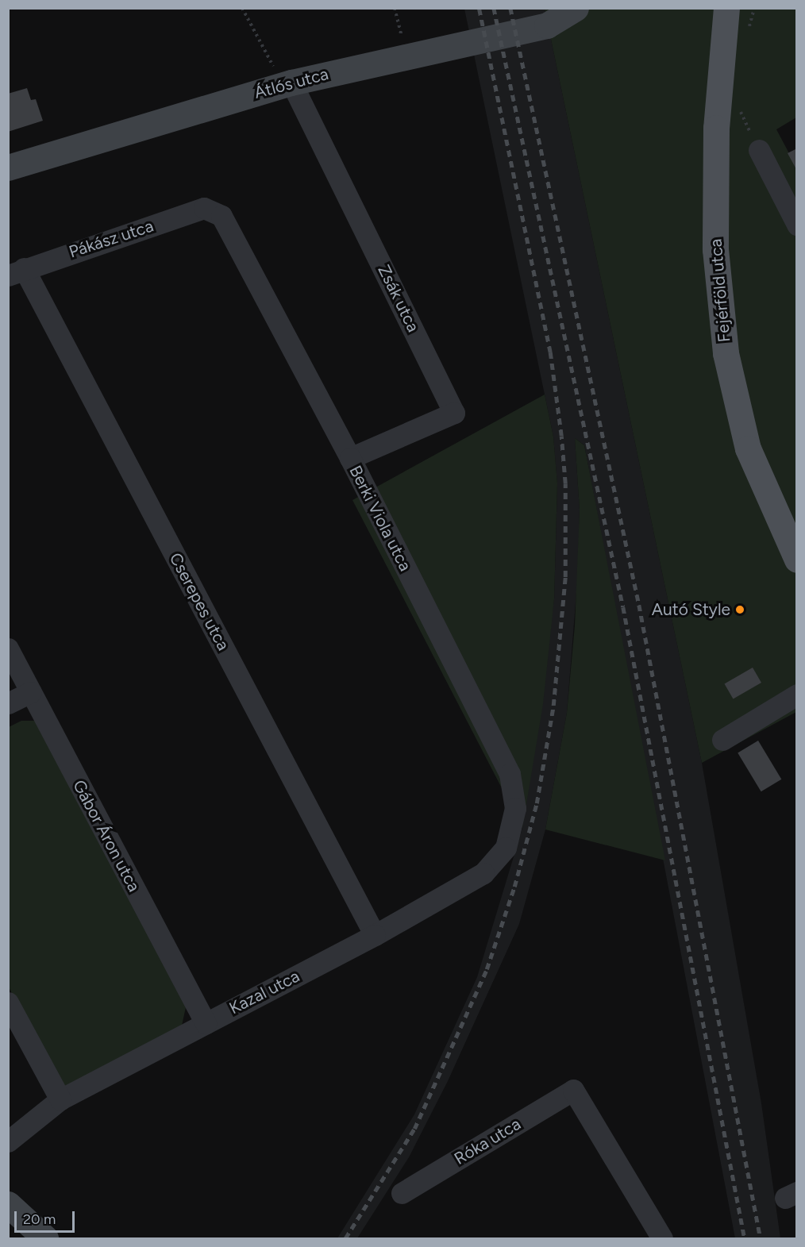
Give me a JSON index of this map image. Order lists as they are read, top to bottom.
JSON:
{
  "streets": {
    "main road": ["Fejérföld utca"],
    "street": [
      "Átlós utca",
      "Pákász utca",
      "Zsák utca",
      "Berki Viola utca",
      "Cserepes utca",
      "Gábor Áron utca",
      "Kazal utca",
      "Róka utca"
    ]
  },
  "crossings": [
    ["Átlós utca", "Zsák utca"],
    ["Pákász utca", "Berki Viola utca"],
    ["Pákász utca", "Cserepes utca"],
    ["Zsák utca", "Berki Viola utca"],
    ["Berki Viola utca", "Kazal utca"],
    ["Cserepes utca", "Kazal utca"],
    ["Gábor Áron utca", "Kazal utca"]
  ],
  "places": ["Autó Style"],
  "scale_bar": "20 m"
}
